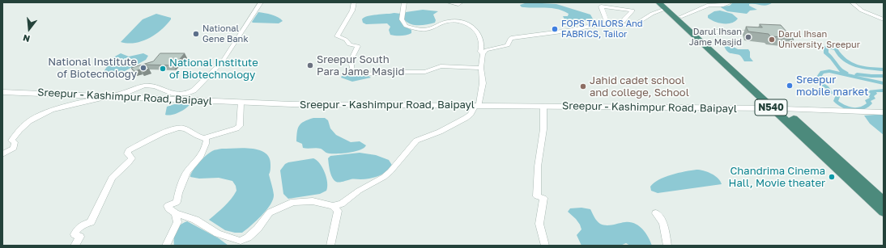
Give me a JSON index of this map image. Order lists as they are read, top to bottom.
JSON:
{
  "streets": {
    "highway": ["N540"],
    "street": ["Sreepur - Kashimpur Road, Baipayl"]
  },
  "crossings": [
    ["Sreepur - Kashimpur Road, Baipayl", "N540"]
  ],
  "places": [
    "FOPS TAILORS And FABRICS, Tailor",
    "National Gene Bank",
    "Darul Ihsan Jame Masjid",
    "Darul Ihsan University, Sreepur",
    "Sreepur South Para Jame Masjid",
    "National Institute of Biotecnology",
    "National Institute of Biotechnology",
    "Sreepur mobile market",
    "Jahid cadet school and college, School",
    "Chandrima Cinema Hall, Movie theater"
  ],
  "north": "bottom"
}
